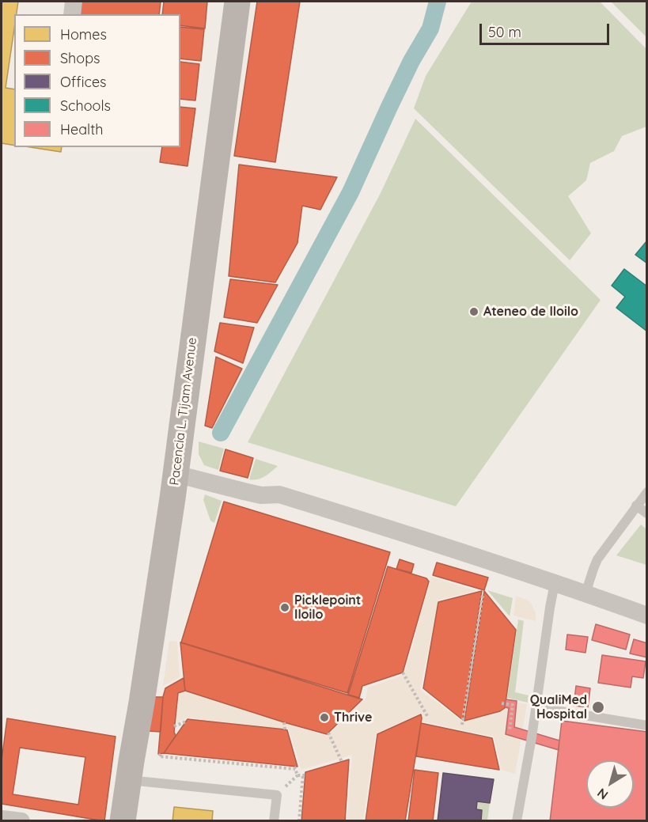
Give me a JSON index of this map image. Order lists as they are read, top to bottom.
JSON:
{
  "streets": {
    "street": ["Pacencia L. Tijam Avenue"]
  },
  "places": [
    "Ateneo de Iloilo",
    "Picklepoint Iloilo",
    "QualiMed Hospital",
    "Thrive"
  ],
  "legend": [
    "Homes",
    "Shops",
    "Offices",
    "Schools",
    "Health"
  ],
  "scale_bar": "50 m",
  "north": "bottom left"
}
